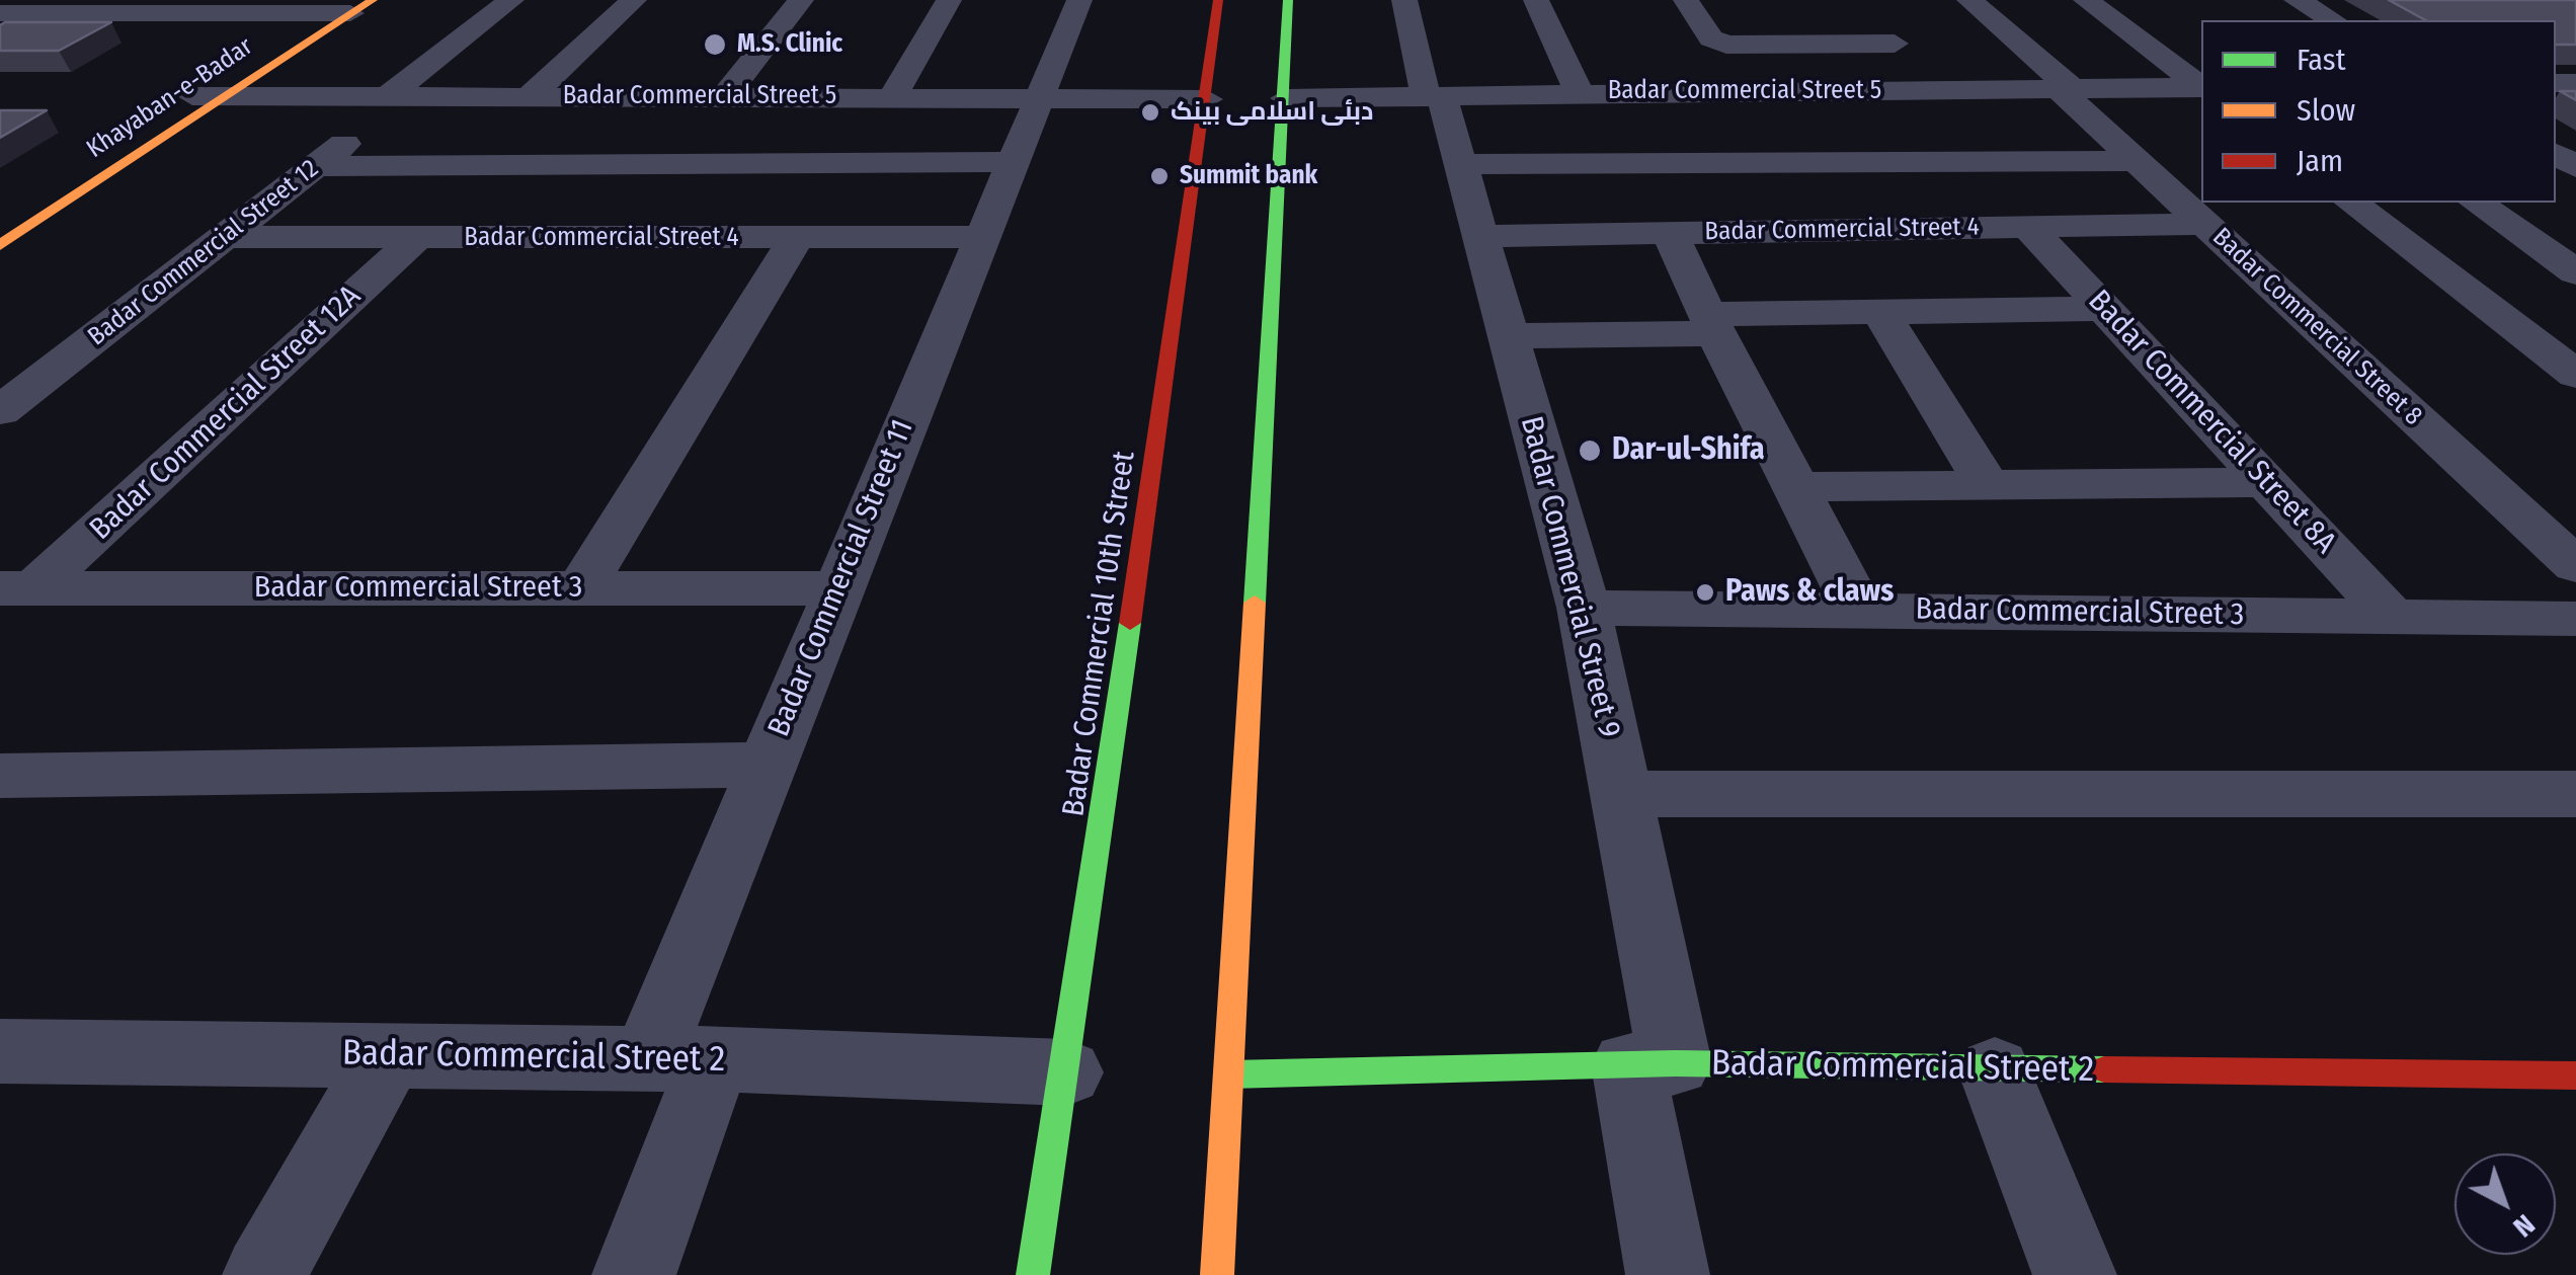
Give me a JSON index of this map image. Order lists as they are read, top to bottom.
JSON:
{
  "streets": {
    "main road": ["Khayaban-e-Badar", "Badar Commercial 10th Street", "Badar Commercial Street 2"],
    "street": [
      "Badar Commercial Street 5",
      "Badar Commercial Street 4",
      "Badar Commercial Street 12",
      "Badar Commercial Street 8",
      "Badar Commercial Street 12A",
      "Badar Commercial Street 8A",
      "Badar Commercial Street 9",
      "Badar Commercial Street 11",
      "Badar Commercial Street 3"
    ]
  },
  "crossings": [
    ["Badar Commercial Street 5", "Khayaban-e-Badar"],
    ["Badar Commercial Street 5", "Badar Commercial Street 12"],
    ["Badar Commercial Street 5", "Badar Commercial Street 8"],
    ["Badar Commercial Street 5", "Badar Commercial Street 9"],
    ["Badar Commercial Street 5", "Badar Commercial Street 11"],
    ["Badar Commercial Street 5", "Badar Commercial 10th Street"],
    ["Badar Commercial Street 4", "Badar Commercial Street 12"],
    ["Badar Commercial Street 4", "Badar Commercial Street 8"],
    ["Badar Commercial Street 4", "Badar Commercial Street 12A"],
    ["Badar Commercial Street 4", "Badar Commercial Street 8A"],
    ["Badar Commercial Street 4", "Badar Commercial Street 9"],
    ["Badar Commercial Street 4", "Badar Commercial Street 11"],
    ["Badar Commercial Street 12A", "Badar Commercial Street 3"],
    ["Badar Commercial Street 8A", "Badar Commercial Street 3"],
    ["Badar Commercial Street 9", "Badar Commercial Street 3"],
    ["Badar Commercial Street 9", "Badar Commercial Street 2"],
    ["Badar Commercial Street 11", "Badar Commercial Street 3"],
    ["Badar Commercial Street 11", "Badar Commercial Street 2"],
    ["Badar Commercial 10th Street", "Badar Commercial Street 2"]
  ],
  "places": [
    "M.S. Clinic",
    "دبئی اسلامی بینک",
    "Summit bank",
    "Dar-ul-Shifa",
    "Paws & claws"
  ],
  "legend": ["Fast", "Slow", "Jam"],
  "north": "bottom right"
}
